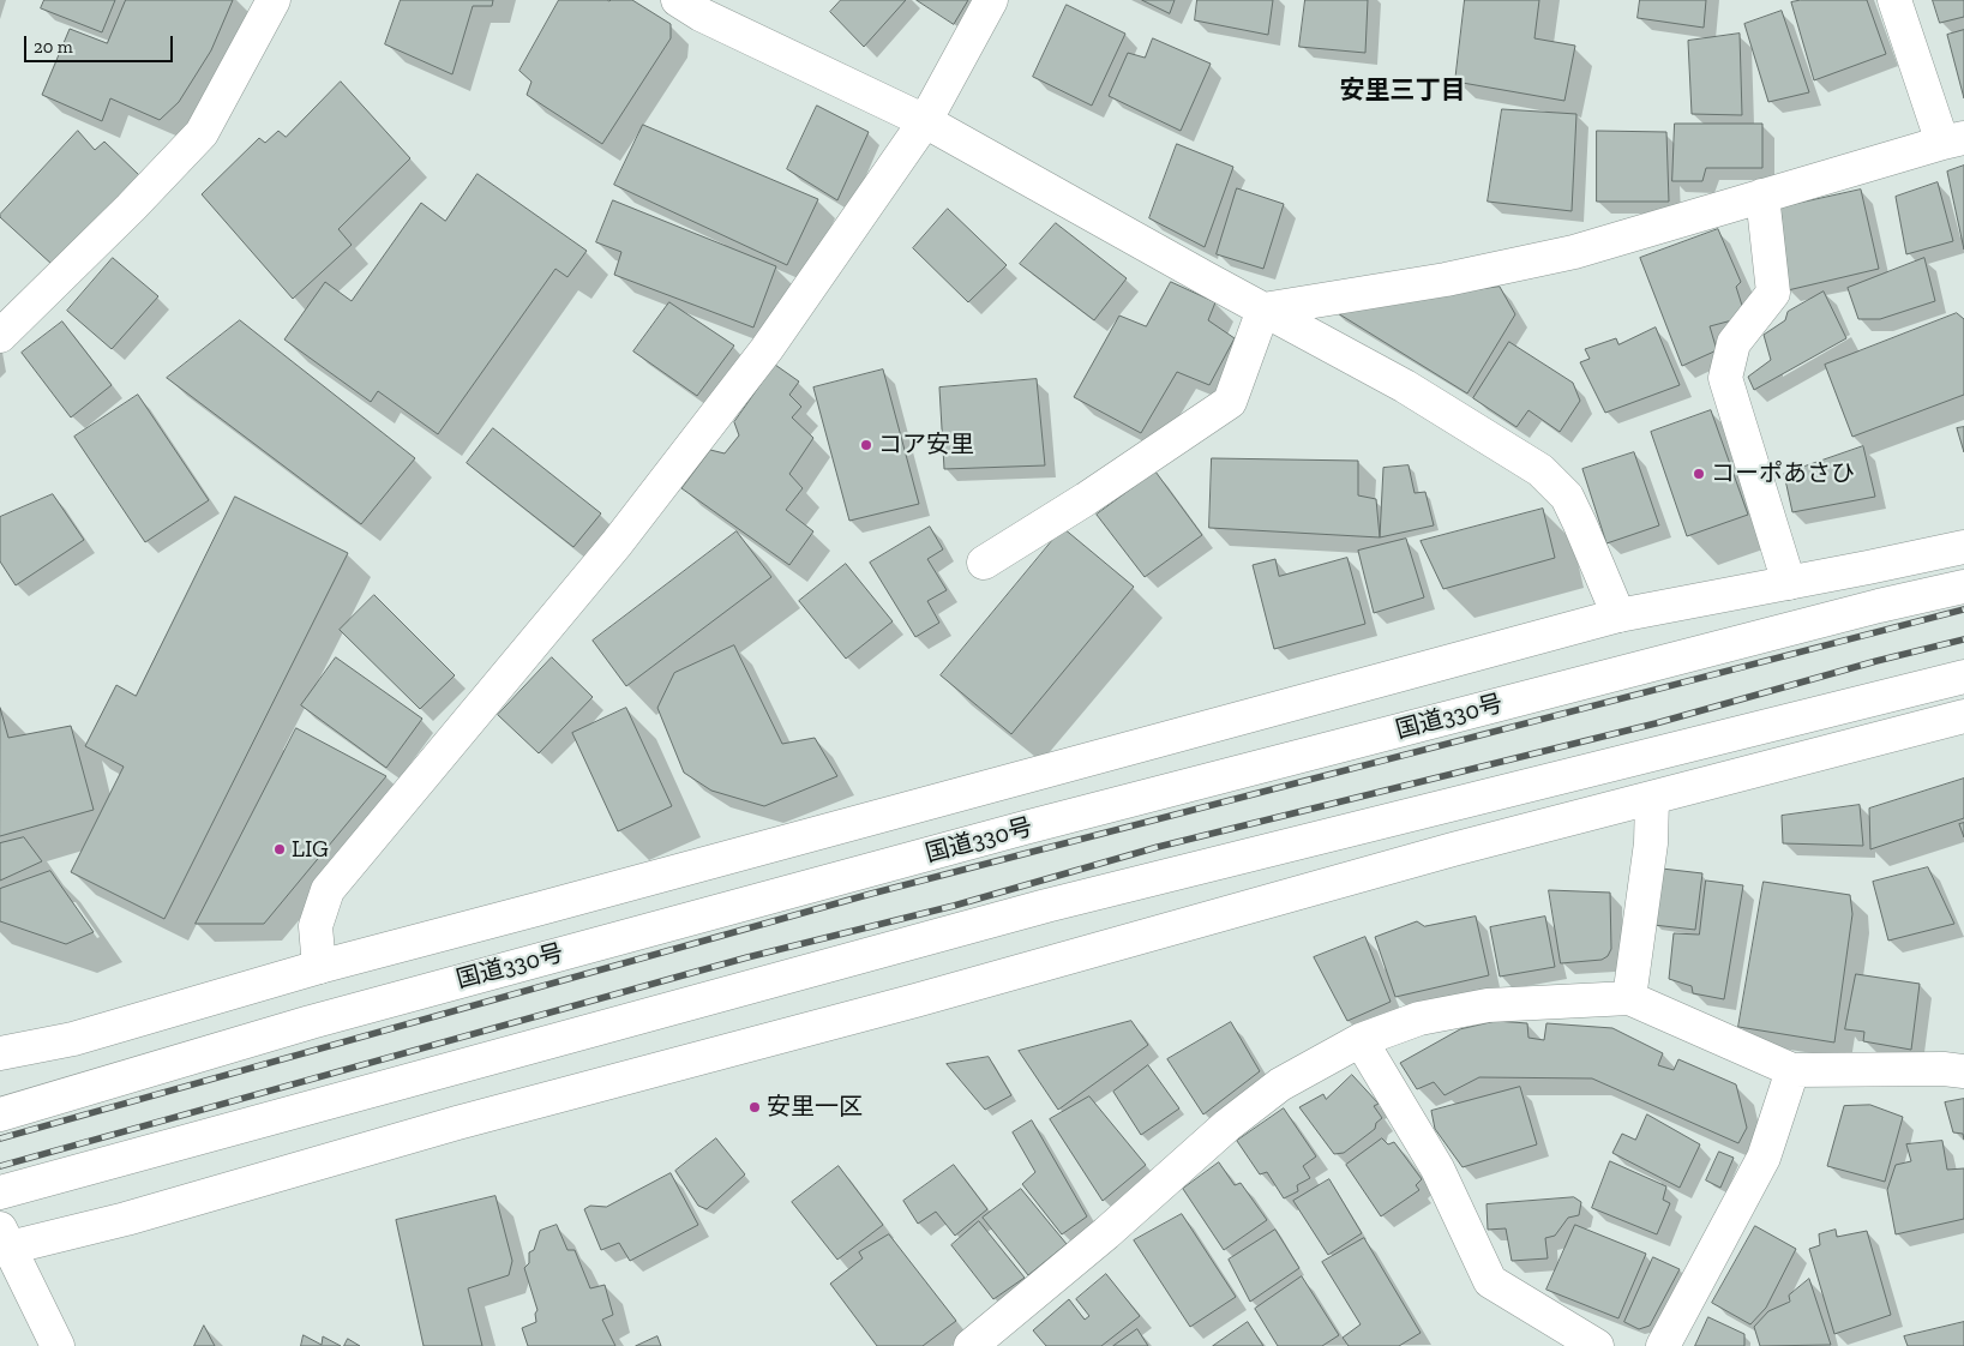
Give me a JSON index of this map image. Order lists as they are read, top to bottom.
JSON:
{
  "streets": {
    "main road": ["国道330号"]
  },
  "districts": ["安里三丁目"],
  "places": [
    "コア安里",
    "コーポあさひ",
    "LIG",
    "安里一区"
  ],
  "scale_bar": "20 m"
}
